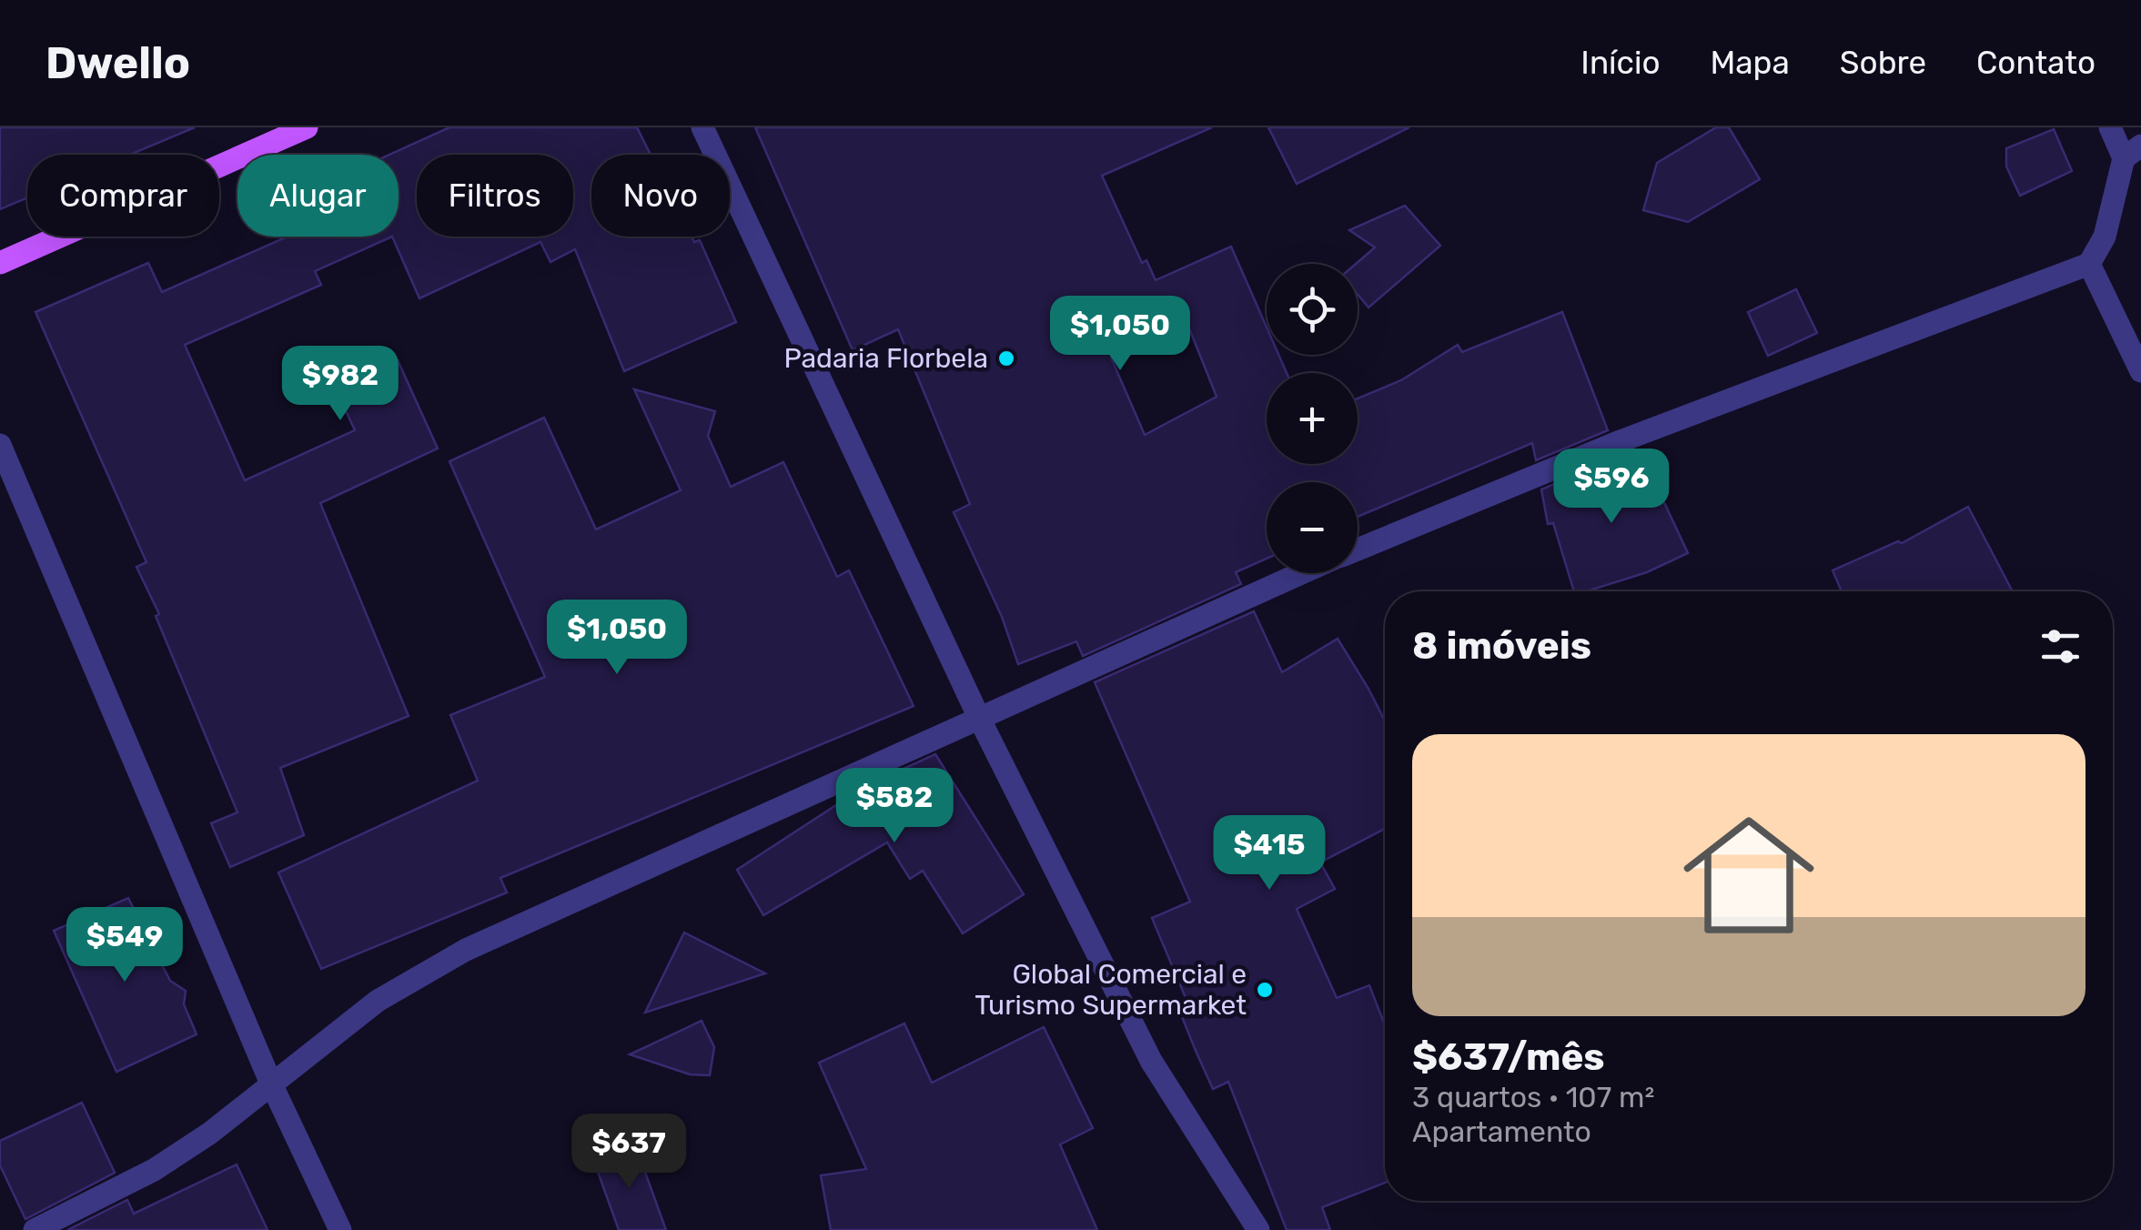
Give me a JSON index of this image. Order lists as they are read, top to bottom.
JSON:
{
  "places": ["Padaria Florbela", "Global Comercial e Turismo Supermarket"],
  "page": {
    "header": "Dwello",
    "nav": [
      "Início",
      "Mapa",
      "Sobre",
      "Contato"
    ],
    "chip": [
      "Comprar",
      "Alugar",
      "Filtros",
      "Novo"
    ],
    "map_buttons": ["+", "−"],
    "price": [
      "$1,050",
      "$982",
      "$596",
      "$1,050",
      "$582",
      "$415",
      "$549",
      "$637"
    ],
    "heading": "8 imóveis",
    "list": [
      {
        "name": "$637/mês",
        "note": "3 quartos · 107 m² · Apartamento"
      }
    ]
  }
}
